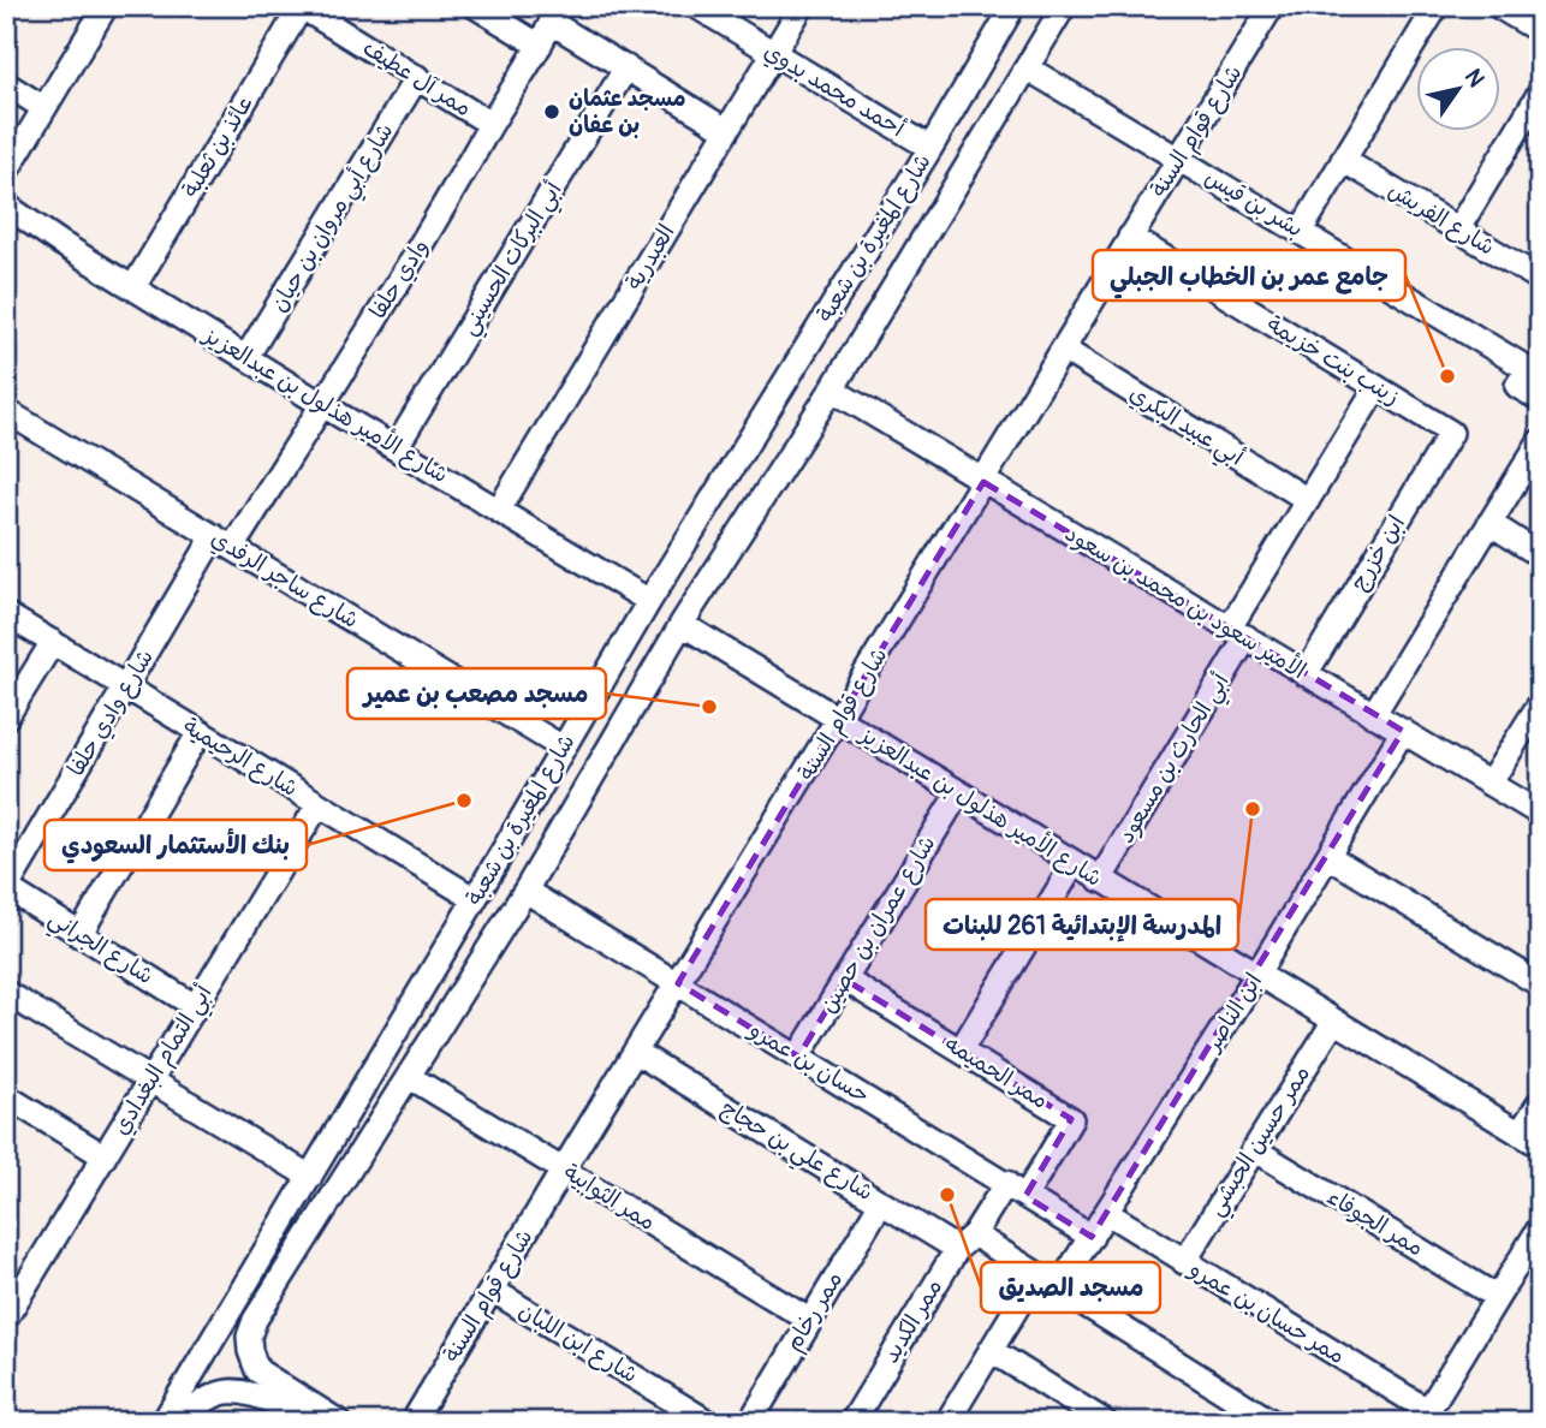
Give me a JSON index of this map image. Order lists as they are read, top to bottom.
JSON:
{
  "streets": {
    "street": [
      "ممر آل عطيف",
      "أحمد محمد بدوي",
      "شارع قوام السنة",
      "عائذ بن ثعلبة",
      "بشر بن قيس",
      "شارع أبي مروان بن حيان",
      "شارع الفريش",
      "شارع المغيرة بن شعبة",
      "العبدرية",
      "أبي البركات الحسيني",
      "وادي حلفا",
      "زينب بنت خزيمة",
      "شارع الأمير هذلول بن عبدالعزيز",
      "أبي عبيد البكري",
      "ابن خزرج",
      "شارع ساجر الرفدي",
      "الأمير سعود بن محمد بن سعود",
      "شارع وادي حلفا",
      "شارع الرحيمية",
      "أبي الحارث بن مسعود",
      "شارع عمران بن حصين",
      "شارع الجراني",
      "ابن الناصر",
      "أبي التمام البغدادي",
      "حسان بن عمرو",
      "ممر الحميمه",
      "ممر حسين الحبشي",
      "شارع علي بن حجاج",
      "ممر الثوابية",
      "ممر الجوفاء",
      "ممر رخام",
      "ممر حسان بن عمرو",
      "ممر الكديد",
      "شارع ابن اللبان"
    ]
  },
  "crossings": [
    ["ممر آل عطيف", "عائذ بن ثعلبة"],
    ["ممر آل عطيف", "شارع أبي مروان بن حيان"],
    ["ممر آل عطيف", "وادي حلفا"],
    ["أحمد محمد بدوي", "شارع المغيرة بن شعبة"],
    ["أحمد محمد بدوي", "العبدرية"],
    ["شارع قوام السنة", "بشر بن قيس"],
    ["شارع قوام السنة", "زينب بنت خزيمة"],
    ["شارع قوام السنة", "شارع الأمير هذلول بن عبدالعزيز"],
    ["شارع قوام السنة", "أبي عبيد البكري"],
    ["شارع قوام السنة", "الأمير سعود بن محمد بن سعود"],
    ["شارع قوام السنة", "حسان بن عمرو"],
    ["شارع قوام السنة", "شارع علي بن حجاج"],
    ["شارع قوام السنة", "ممر الثوابية"],
    ["شارع قوام السنة", "شارع ابن اللبان"],
    ["عائذ بن ثعلبة", "شارع الأمير هذلول بن عبدالعزيز"],
    ["بشر بن قيس", "شارع المغيرة بن شعبة"],
    ["شارع أبي مروان بن حيان", "شارع الأمير هذلول بن عبدالعزيز"],
    ["شارع المغيرة بن شعبة", "شارع الأمير هذلول بن عبدالعزيز"],
    ["شارع المغيرة بن شعبة", "شارع ساجر الرفدي"],
    ["شارع المغيرة بن شعبة", "الأمير سعود بن محمد بن سعود"],
    ["شارع المغيرة بن شعبة", "شارع الرحيمية"],
    ["شارع المغيرة بن شعبة", "حسان بن عمرو"],
    ["شارع المغيرة بن شعبة", "ممر الثوابية"],
    ["العبدرية", "شارع الأمير هذلول بن عبدالعزيز"],
    ["أبي البركات الحسيني", "شارع الأمير هذلول بن عبدالعزيز"],
    ["وادي حلفا", "شارع الأمير هذلول بن عبدالعزيز"],
    ["وادي حلفا", "شارع ساجر الرفدي"],
    ["وادي حلفا", "شارع وادي حلفا"],
    ["زينب بنت خزيمة", "ابن خزرج"],
    ["زينب بنت خزيمة", "أبي الحارث بن مسعود"],
    ["شارع الأمير هذلول بن عبدالعزيز", "أبي الحارث بن مسعود"],
    ["شارع الأمير هذلول بن عبدالعزيز", "شارع عمران بن حصين"],
    ["شارع الأمير هذلول بن عبدالعزيز", "ابن الناصر"],
    ["شارع الأمير هذلول بن عبدالعزيز", "ممر حسين الحبشي"],
    ["أبي عبيد البكري", "أبي الحارث بن مسعود"],
    ["ابن خزرج", "الأمير سعود بن محمد بن سعود"],
    ["شارع ساجر الرفدي", "شارع وادي حلفا"],
    ["الأمير سعود بن محمد بن سعود", "أبي الحارث بن مسعود"],
    ["الأمير سعود بن محمد بن سعود", "ابن الناصر"],
    ["شارع وادي حلفا", "شارع الرحيمية"],
    ["شارع وادي حلفا", "شارع الجراني"],
    ["شارع الرحيمية", "أبي التمام البغدادي"],
    ["شارع عمران بن حصين", "حسان بن عمرو"],
    ["شارع عمران بن حصين", "ممر الحميمه"],
    ["شارع الجراني", "أبي التمام البغدادي"],
    ["ابن الناصر", "حسان بن عمرو"],
    ["ابن الناصر", "شارع علي بن حجاج"],
    ["ابن الناصر", "ممر حسان بن عمرو"],
    ["حسان بن عمرو", "ممر الحميمه"],
    ["حسان بن عمرو", "ممر الكديد"],
    ["ممر الحميمه", "ممر الكديد"],
    ["ممر حسين الحبشي", "ممر الجوفاء"],
    ["ممر حسين الحبشي", "ممر حسان بن عمرو"],
    ["شارع علي بن حجاج", "ممر رخام"],
    ["شارع علي بن حجاج", "ممر الكديد"],
    ["ممر الثوابية", "ممر رخام"]
  ],
  "places": [
    "مسجد عثمان بن عفان",
    "جامع عمر بن الخطاب الجبلي",
    "مسجد مصعب بن عمير",
    "بنك الأستثمار السعودي",
    "المدرسة الإبتدائية 261 للبنات",
    "مسجد الصديق"
  ],
  "north": "top right"
}
